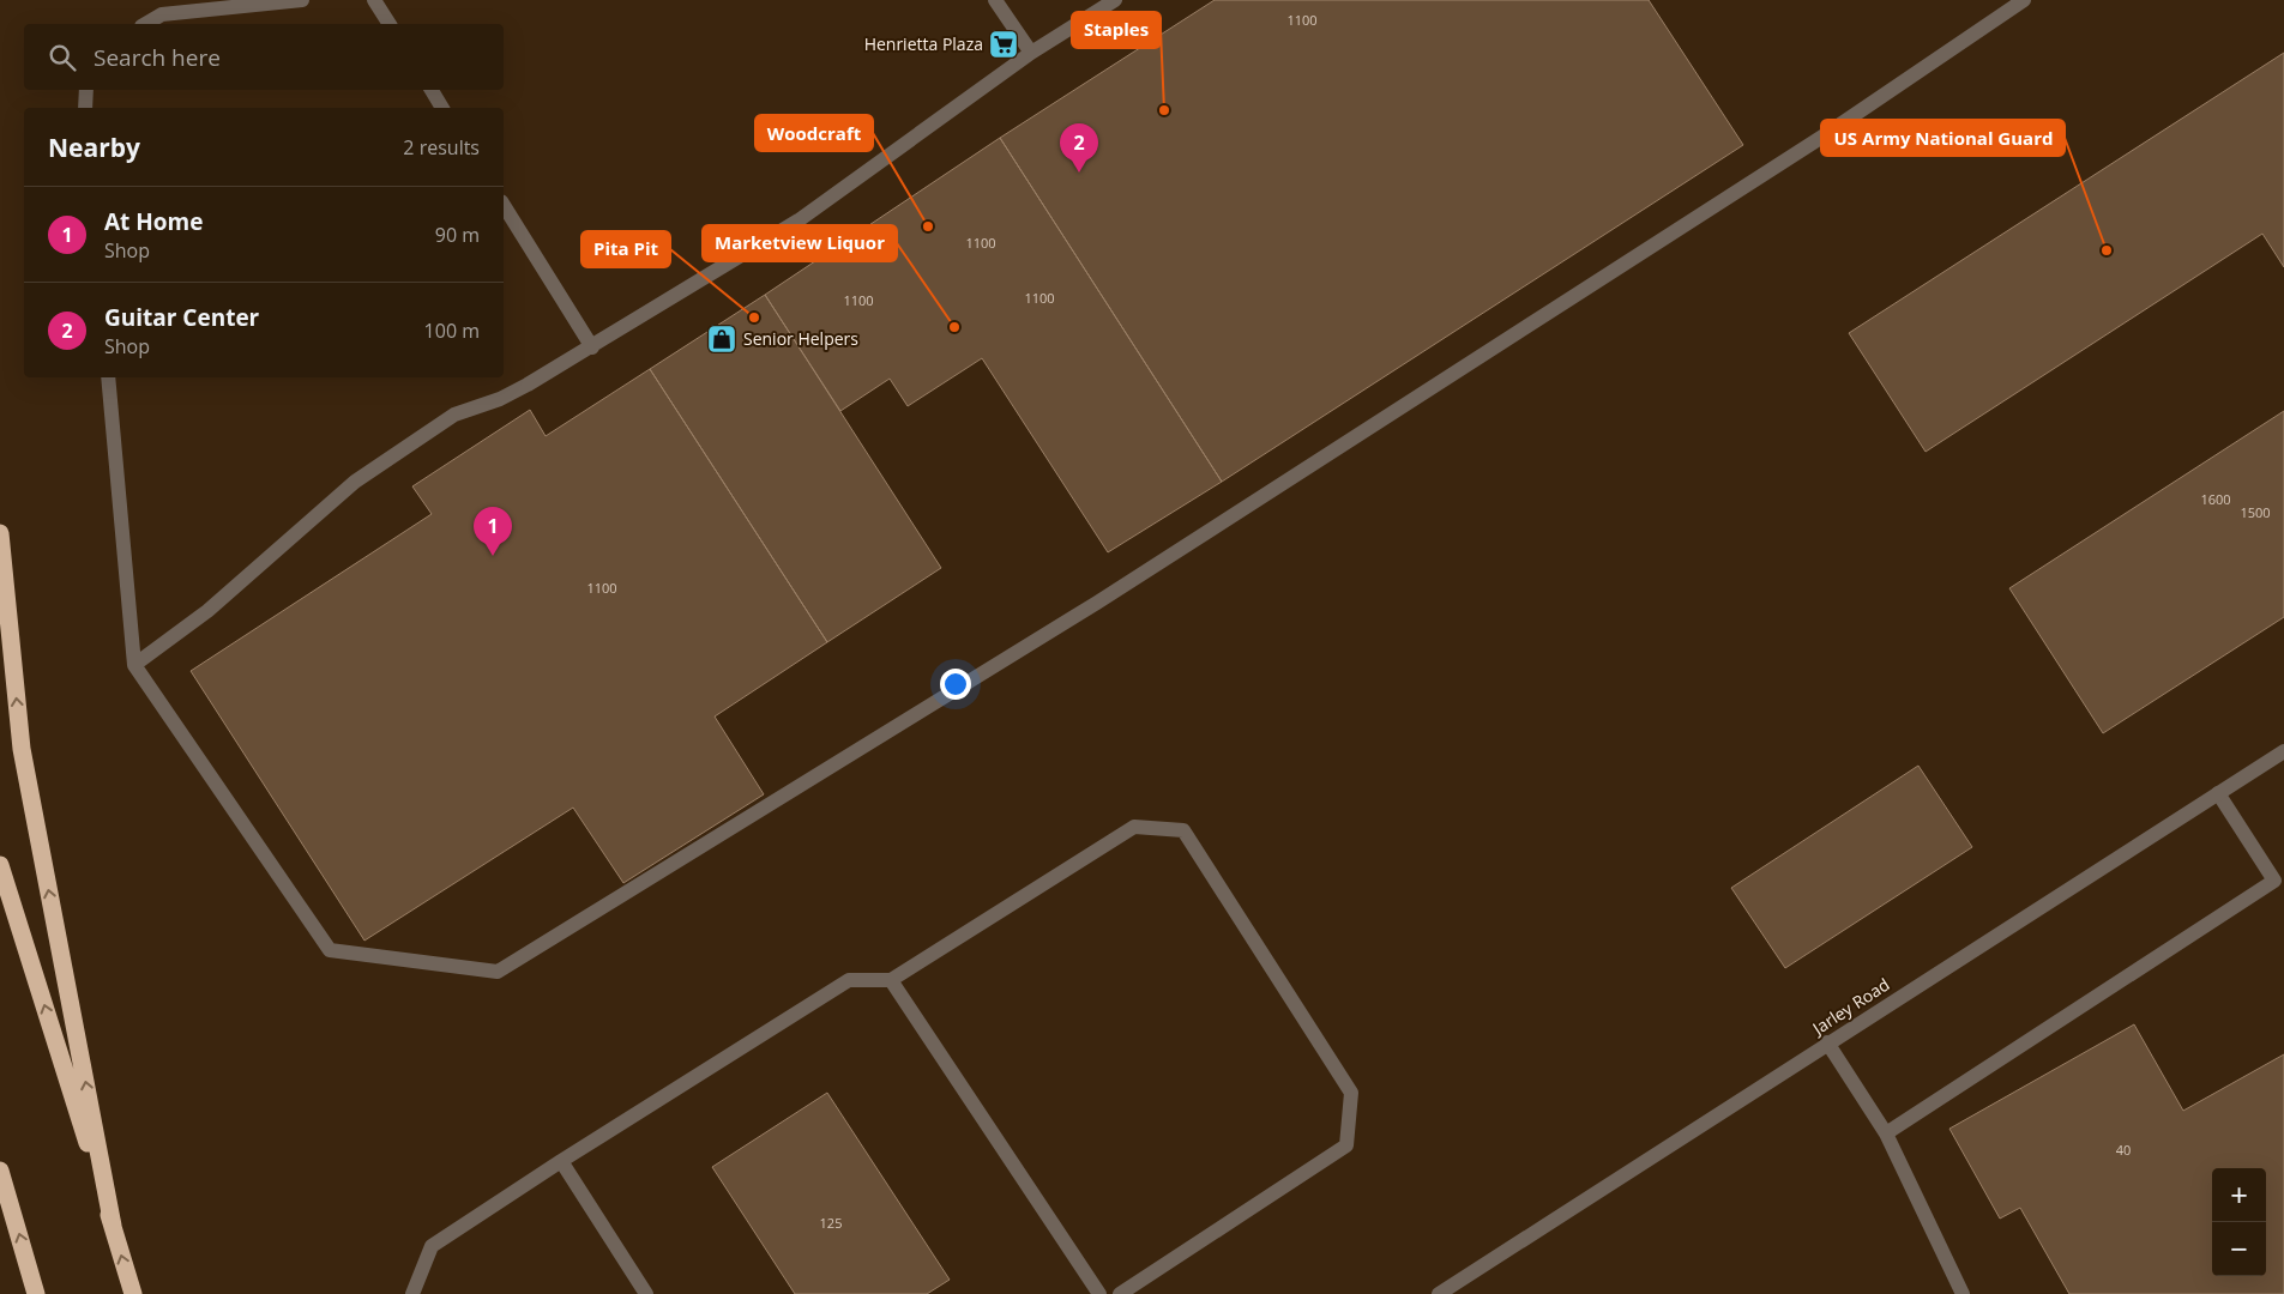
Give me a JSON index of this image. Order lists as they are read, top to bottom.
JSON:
{
  "streets": {
    "street": ["Jarley Road"]
  },
  "places": {
    "supermarket": ["Henrietta Plaza"],
    "other": [
      "Staples",
      "Woodcraft",
      "US Army National Guard",
      "Pita Pit",
      "Marketview Liquor"
    ],
    "shop": ["Senior Helpers"]
  },
  "house_numbers": [
    "1100",
    "1100",
    "1100",
    "1100",
    "1600",
    "1500",
    "1100",
    "40",
    "125"
  ],
  "page": {
    "search": "Search here",
    "heading": ["Nearby", "2 results"],
    "pins": ["2", "1"],
    "list": [
      {
        "mark": "1",
        "name": "At Home",
        "note": "Shop",
        "value": "90 m"
      },
      {
        "mark": "2",
        "name": "Guitar Center",
        "note": "Shop",
        "value": "100 m"
      }
    ],
    "map_buttons": ["+", "−"]
  }
}
